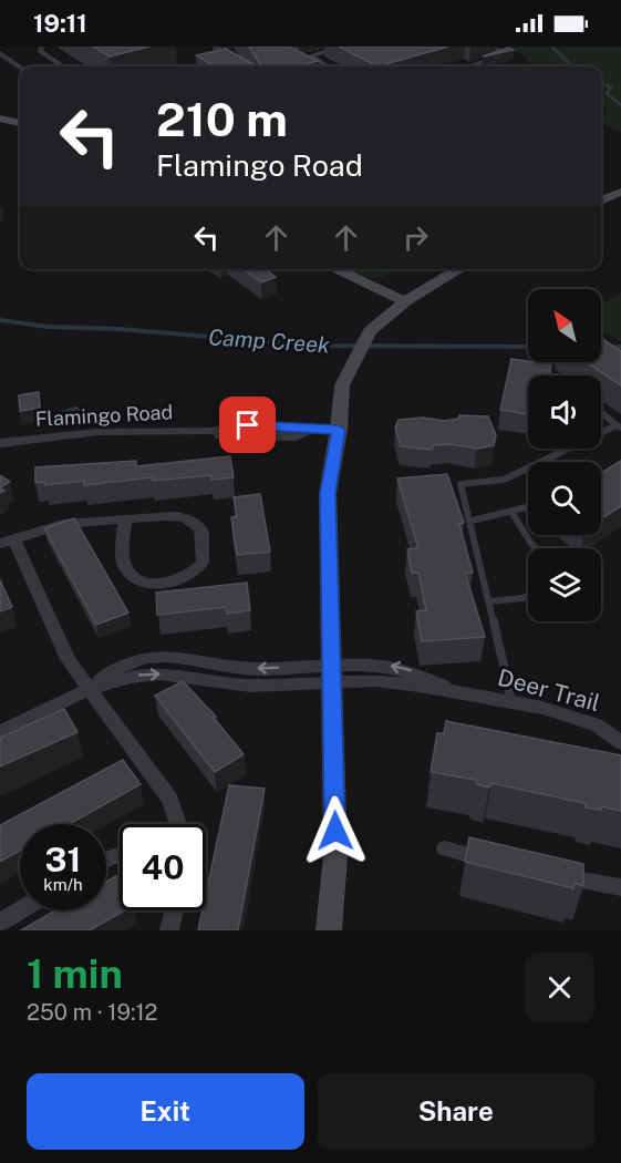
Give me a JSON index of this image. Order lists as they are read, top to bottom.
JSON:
{
  "streets": {
    "street": ["Flamingo Road", "Deer Trail"]
  },
  "water": ["Camp Creek"],
  "north": "top left",
  "page": {
    "status": "19:11",
    "turn": ["210 m", "Flamingo Road"],
    "speed": "31 km/h",
    "limit": "40",
    "heading": ["1 min", "250 m · 19:12"],
    "buttons": ["Exit", "Share"]
  }
}
